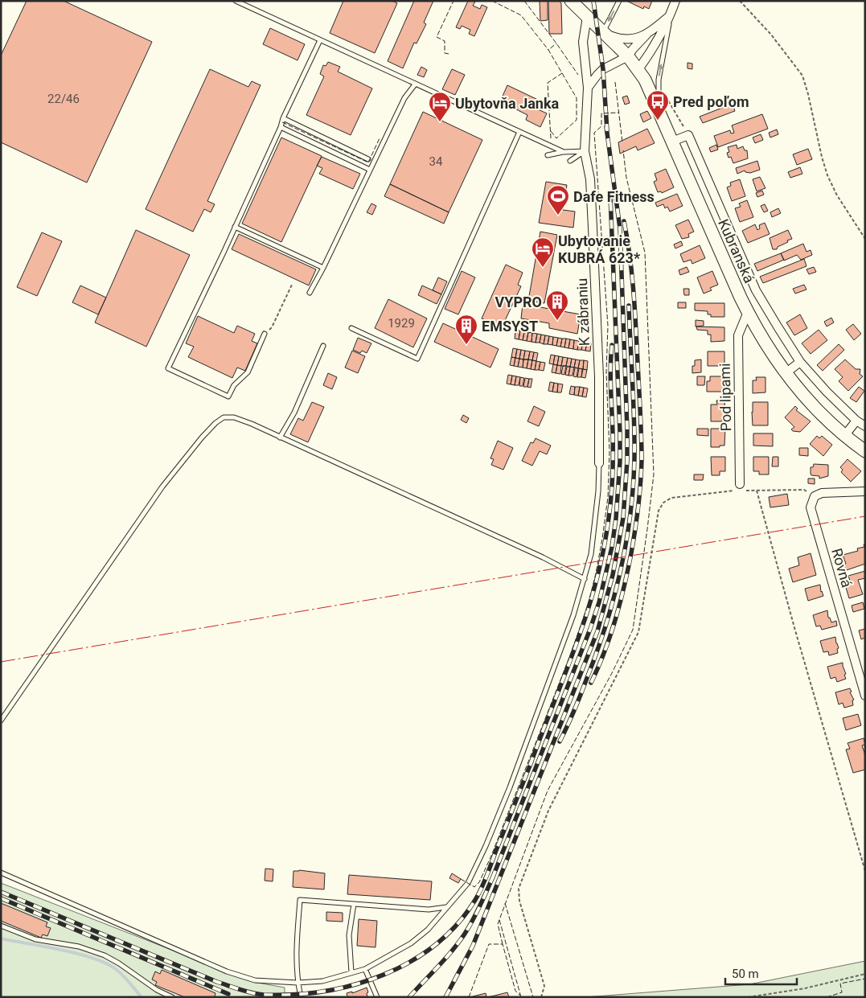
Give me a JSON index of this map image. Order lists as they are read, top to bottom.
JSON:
{
  "streets": {
    "street": [
      "Kubranská",
      "K zábraniu",
      "Pod lipami",
      "Rovná"
    ]
  },
  "crossings": [
    ["Kubranská", "K zábraniu"],
    ["Kubranská", "Pod lipami"]
  ],
  "places": {
    "bus stop": ["Pred poľom"],
    "hotel": ["Ubytovňa Janka", "Ubytovanie KUBRÁ 623*"],
    "sports": ["Dafe Fitness"],
    "building": ["VYPRO", "EMSYST"]
  },
  "house_numbers": ["22/46", "34", "1929"],
  "scale_bar": "50 m"
}
